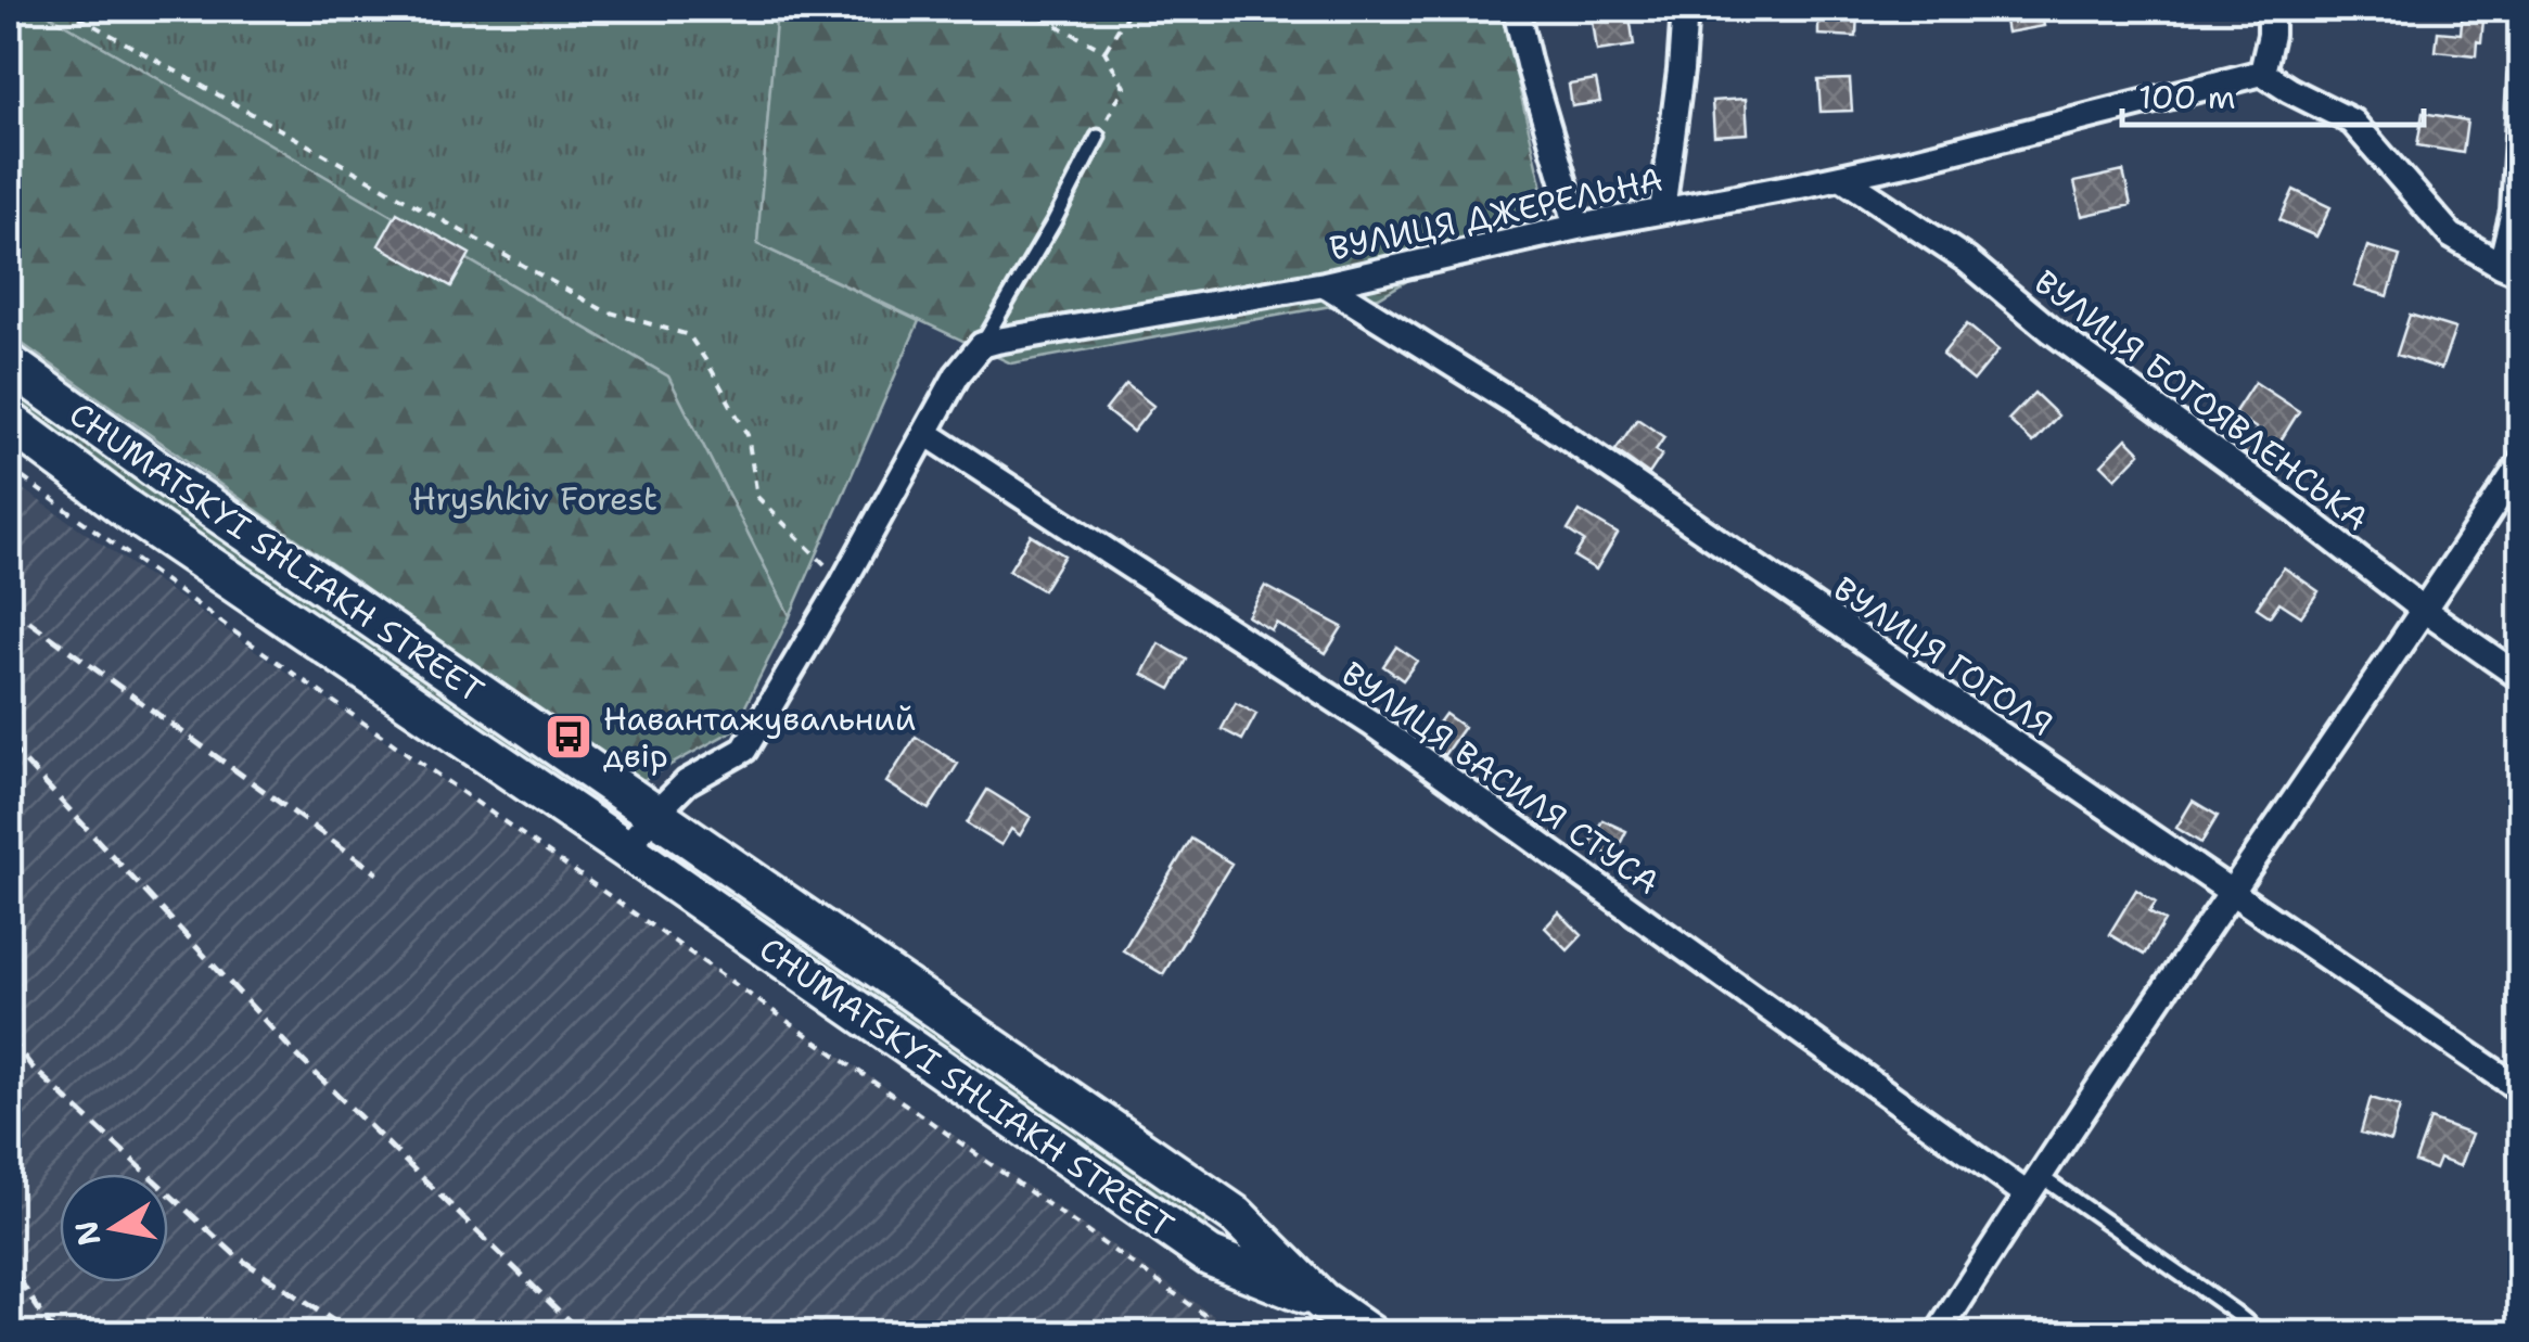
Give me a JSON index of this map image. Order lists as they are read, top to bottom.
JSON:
{
  "streets": {
    "main road": ["CHUMATSKYI SHLIAKH STREET"],
    "street": [
      "ВУЛИЦЯ ДЖЕРЕЛЬНА",
      "ВУЛИЦЯ БОГОЯВЛЕНСЬКА",
      "ВУЛИЦЯ ГОГОЛЯ",
      "ВУЛИЦЯ ВАСИЛЯ СТУСА"
    ]
  },
  "crossings": [
    ["ВУЛИЦЯ ДЖЕРЕЛЬНА", "ВУЛИЦЯ БОГОЯВЛЕНСЬКА"],
    ["ВУЛИЦЯ ДЖЕРЕЛЬНА", "ВУЛИЦЯ ГОГОЛЯ"]
  ],
  "parks": ["Hryshkiv Forest"],
  "places": {
    "bus stop": ["Навантажувальний двір"]
  },
  "scale_bar": "100 m",
  "north": "left"
}
